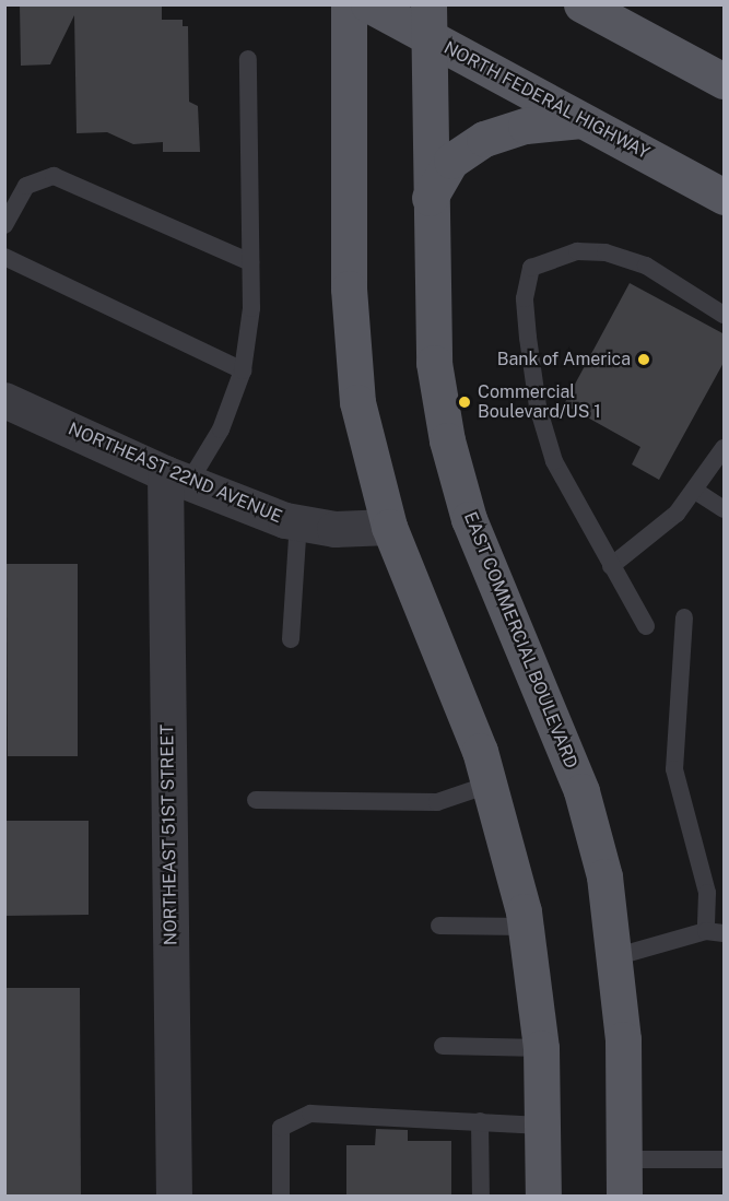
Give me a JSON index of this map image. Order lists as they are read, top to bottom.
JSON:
{
  "streets": {
    "main road": ["NORTH FEDERAL HIGHWAY", "EAST COMMERCIAL BOULEVARD"],
    "street": ["NORTHEAST 22ND AVENUE", "NORTHEAST 51ST STREET"]
  },
  "crossings": [
    ["NORTH FEDERAL HIGHWAY", "EAST COMMERCIAL BOULEVARD"],
    ["NORTHEAST 22ND AVENUE", "NORTHEAST 51ST STREET"]
  ],
  "places": ["Bank of America", "Commercial Boulevard/US 1"]
}
